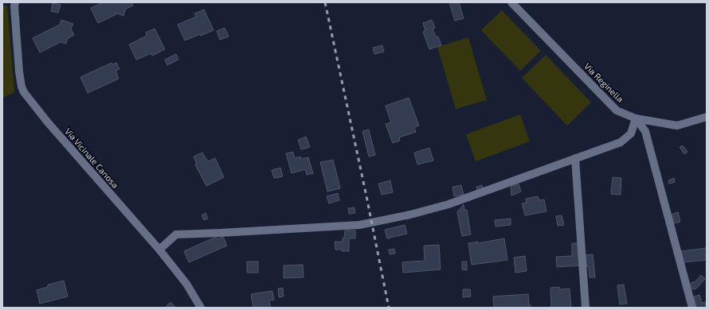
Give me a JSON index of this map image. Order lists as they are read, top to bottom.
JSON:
{
  "streets": {
    "street": ["Via Reginella", "Via Vicinale Canosa"]
  }
}
